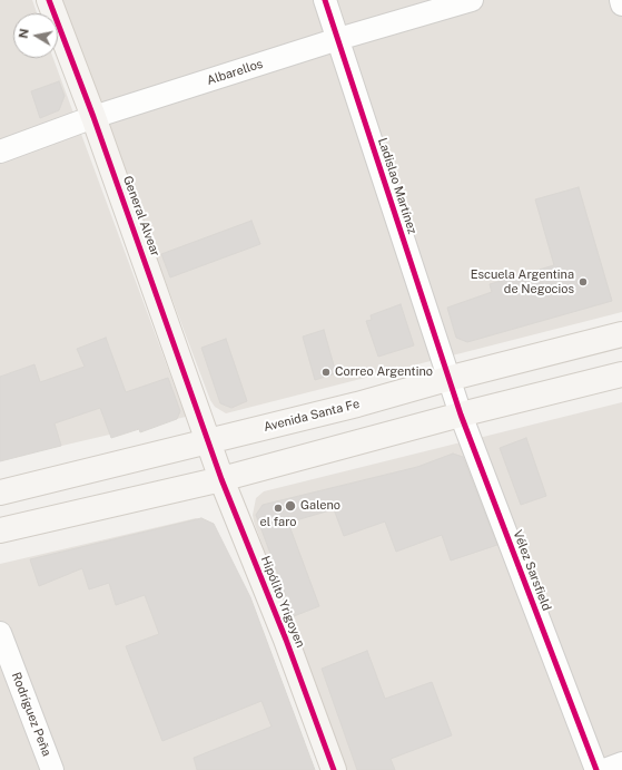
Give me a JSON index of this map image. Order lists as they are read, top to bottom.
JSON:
{
  "streets": {
    "main road": ["General Alvear", "Avenida Santa Fe", "Hipólito Yrigoyen"],
    "street": [
      "Albarellos",
      "Ladislao Martínez",
      "Vélez Sarsfield",
      "Rodríguez Peña"
    ]
  },
  "crossings": [
    ["Albarellos", "Ladislao Martínez"],
    ["Albarellos", "General Alvear"],
    ["Ladislao Martínez", "Avenida Santa Fe"],
    ["Ladislao Martínez", "Vélez Sarsfield"],
    ["General Alvear", "Avenida Santa Fe"],
    ["General Alvear", "Hipólito Yrigoyen"],
    ["Avenida Santa Fe", "Vélez Sarsfield"],
    ["Avenida Santa Fe", "Hipólito Yrigoyen"]
  ],
  "places": [
    "Escuela Argentina de Negocios",
    "Correo Argentino",
    "Galeno",
    "el faro"
  ],
  "north": "left"
}
